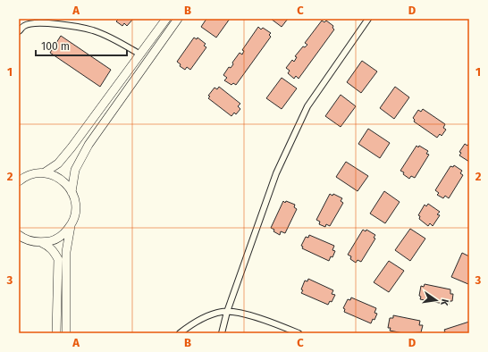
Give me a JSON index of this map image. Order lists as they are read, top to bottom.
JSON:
{
  "scale_bar": "100 m",
  "north": "right",
  "grid": {
    "columns": [
      "A",
      "B",
      "C",
      "D"
    ],
    "rows": ["1", "2", "3"]
  }
}
